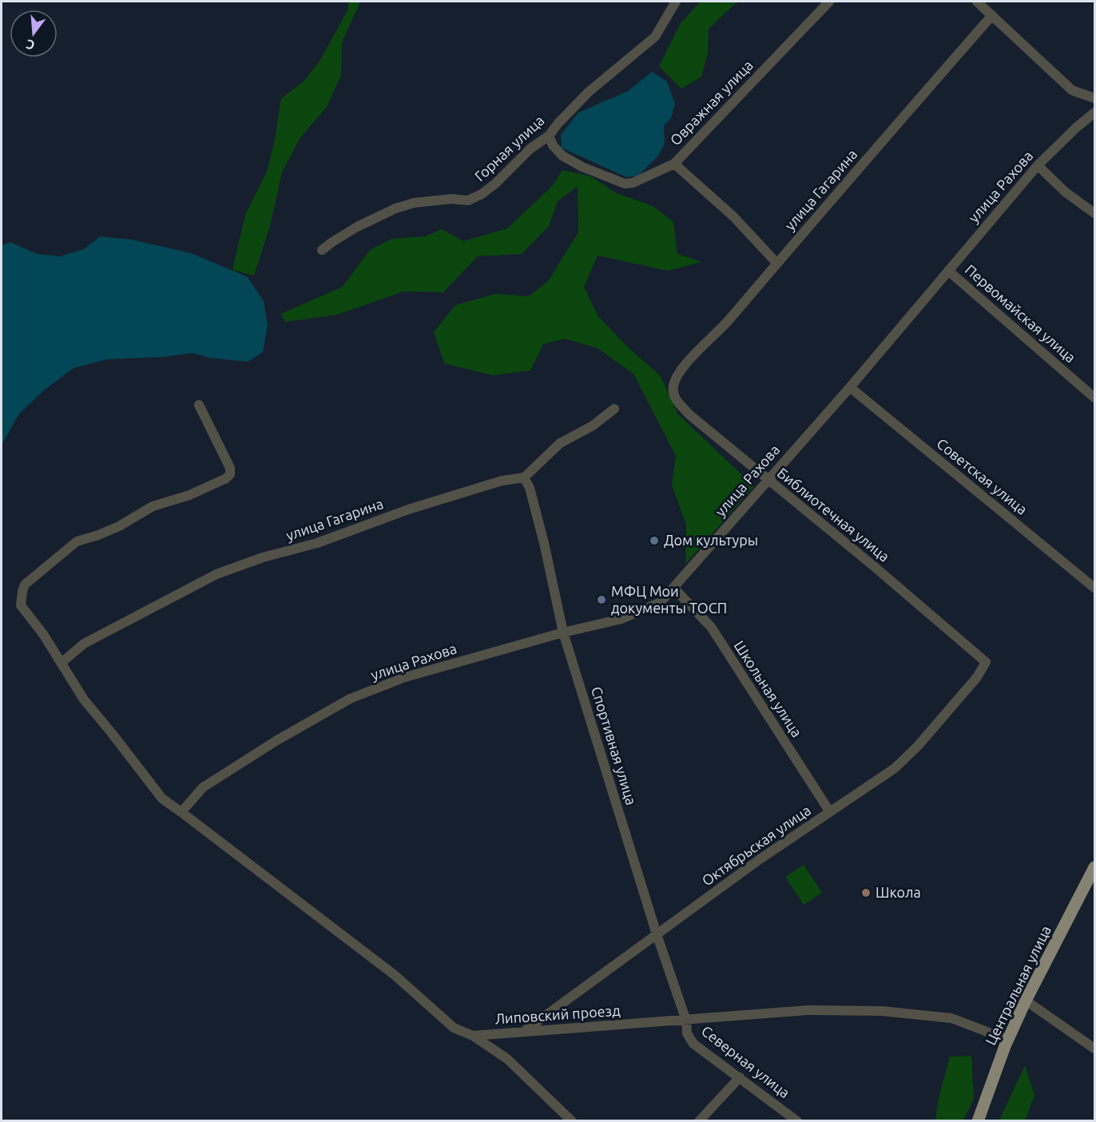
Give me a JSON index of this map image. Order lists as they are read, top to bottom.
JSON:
{
  "streets": {
    "main road": ["Центральная улица"],
    "street": [
      "Овражная улица",
      "Горная улица",
      "улица Рахова",
      "улица Гагарина",
      "Первомайская улица",
      "Советская улица",
      "Библиотечная улица",
      "Школьная улица",
      "Спортивная улица",
      "Октябрьская улица",
      "Липовский проезд",
      "Северная улица"
    ]
  },
  "crossings": [
    ["Овражная улица", "улица Гагарина"],
    ["улица Рахова", "Первомайская улица"],
    ["улица Рахова", "Советская улица"],
    ["улица Рахова", "Библиотечная улица"],
    ["улица Рахова", "Школьная улица"],
    ["улица Рахова", "Спортивная улица"],
    ["улица Рахова", "Липовский проезд"],
    ["улица Гагарина", "Библиотечная улица"],
    ["улица Гагарина", "Спортивная улица"],
    ["улица Гагарина", "Липовский проезд"],
    ["Библиотечная улица", "Октябрьская улица"],
    ["Школьная улица", "Октябрьская улица"],
    ["Спортивная улица", "Октябрьская улица"],
    ["Спортивная улица", "Липовский проезд"],
    ["Спортивная улица", "Северная улица"],
    ["Октябрьская улица", "Липовский проезд"],
    ["Центральная улица", "Липовский проезд"],
    ["Липовский проезд", "Северная улица"]
  ],
  "places": ["Дом культуры", "МФЦ Мои документы ТОСП", "Школа"],
  "north": "bottom"
}
